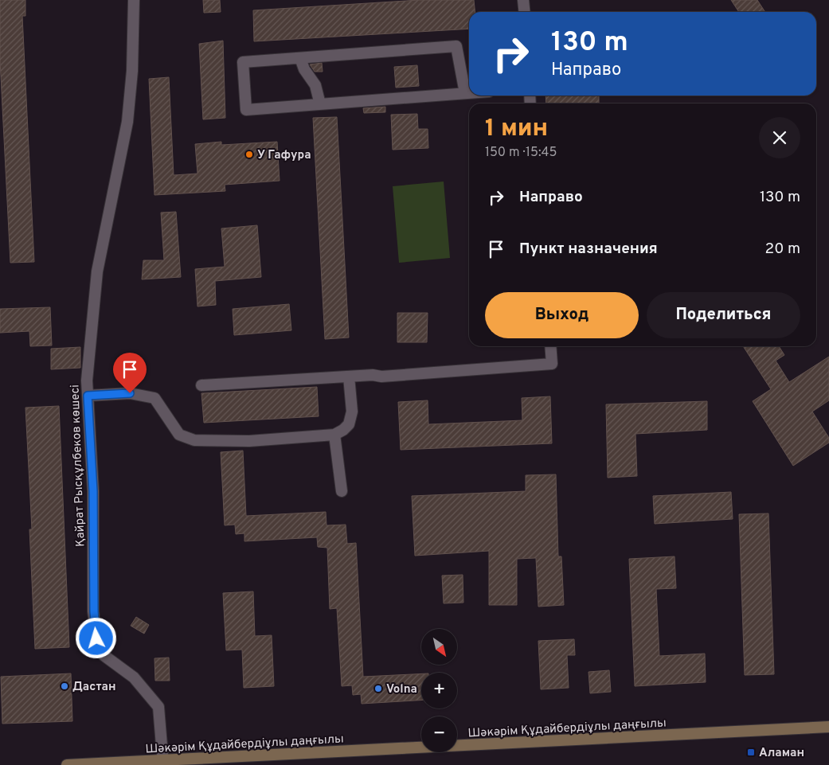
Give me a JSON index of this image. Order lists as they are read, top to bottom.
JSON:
{
  "streets": {
    "main road": ["Шәкәрім Құдайбердіұлы даңғылы"],
    "street": ["Қайрат Рысқұлбеков көшесі"]
  },
  "crossings": [
    ["Қайрат Рысқұлбеков көшесі", "Шәкәрім Құдайбердіұлы даңғылы"]
  ],
  "places": {
    "other": ["У Гафура", "Дастан", "Volna"],
    "transit": ["Аламан"]
  },
  "north": "bottom right",
  "page": {
    "turn": ["130 m", "Направо"],
    "heading": ["1 мин", "150 m · 15:45"],
    "list": [
      {
        "name": "Направо",
        "value": "130 m"
      },
      {
        "name": "Пункт назначения",
        "value": "20 m"
      }
    ],
    "buttons": ["Выход", "Поделиться"],
    "map_buttons": ["+", "−"]
  }
}
